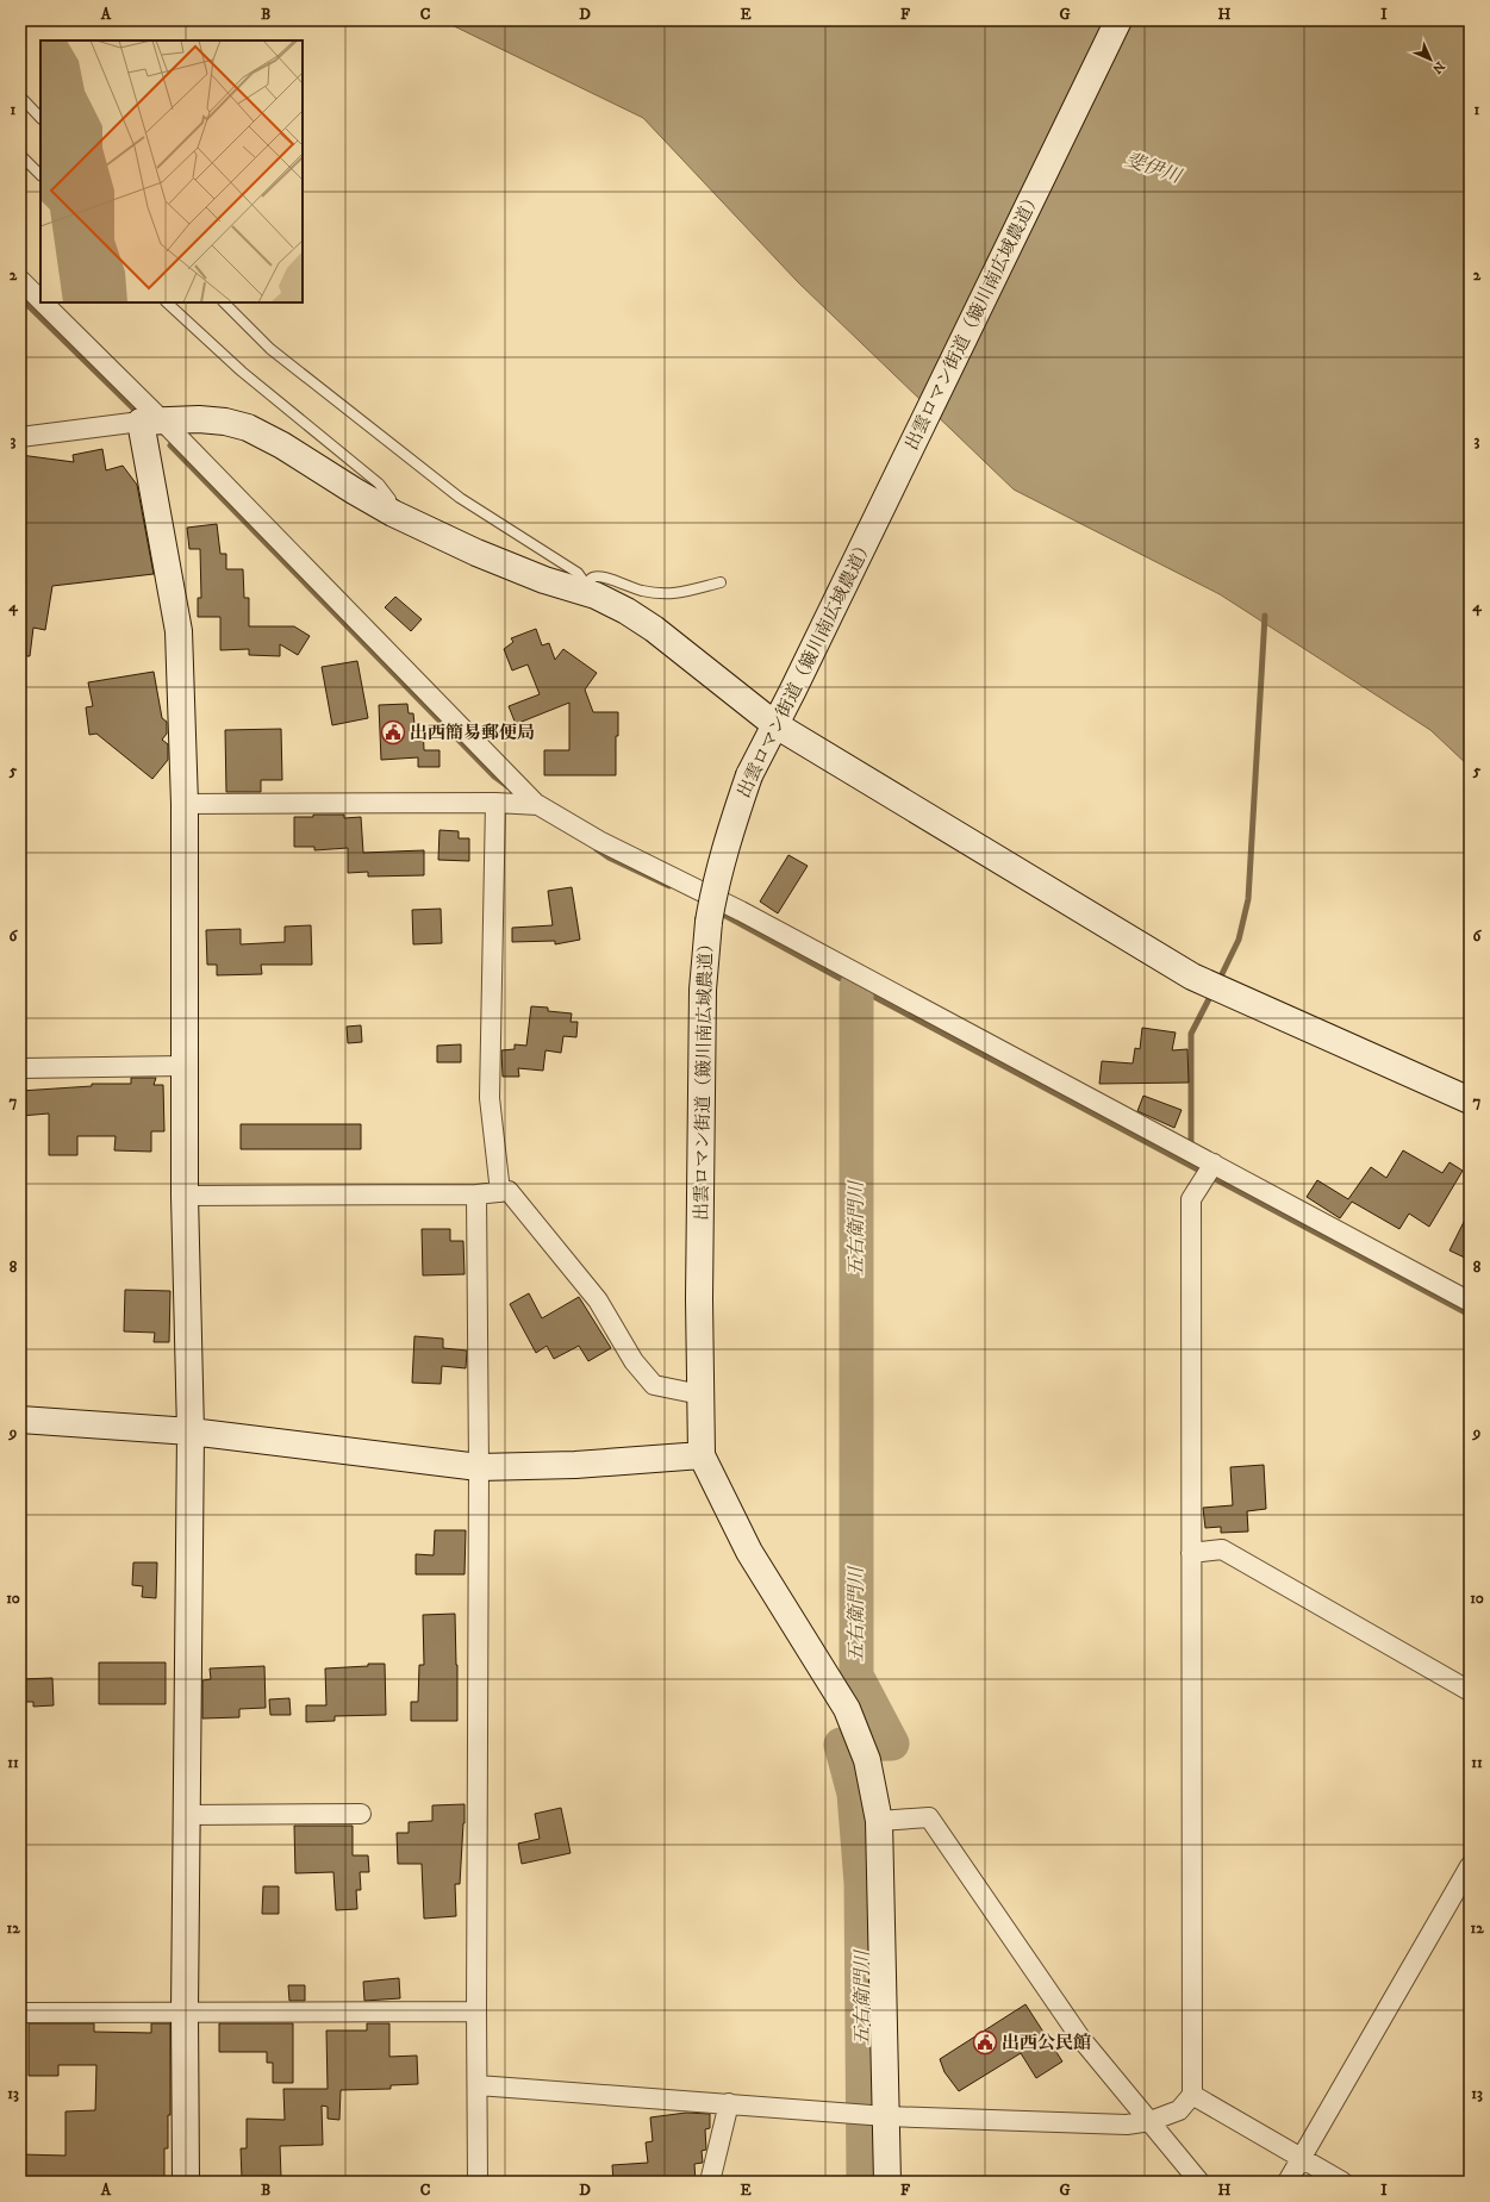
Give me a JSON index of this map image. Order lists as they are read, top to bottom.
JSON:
{
  "streets": {
    "street": ["出雲ロマン街道（簸川南広域農道）"]
  },
  "water": ["斐伊川", "五右衛門川"],
  "places": {
    "public building": ["出西簡易郵便局", "出西公民館"]
  },
  "north": "bottom right",
  "grid": {
    "columns": [
      "A",
      "B",
      "C",
      "D",
      "E",
      "F",
      "G",
      "H",
      "I"
    ],
    "rows": [
      "1",
      "2",
      "3",
      "4",
      "5",
      "6",
      "7",
      "8",
      "9",
      "10",
      "11",
      "12",
      "13"
    ]
  }
}
